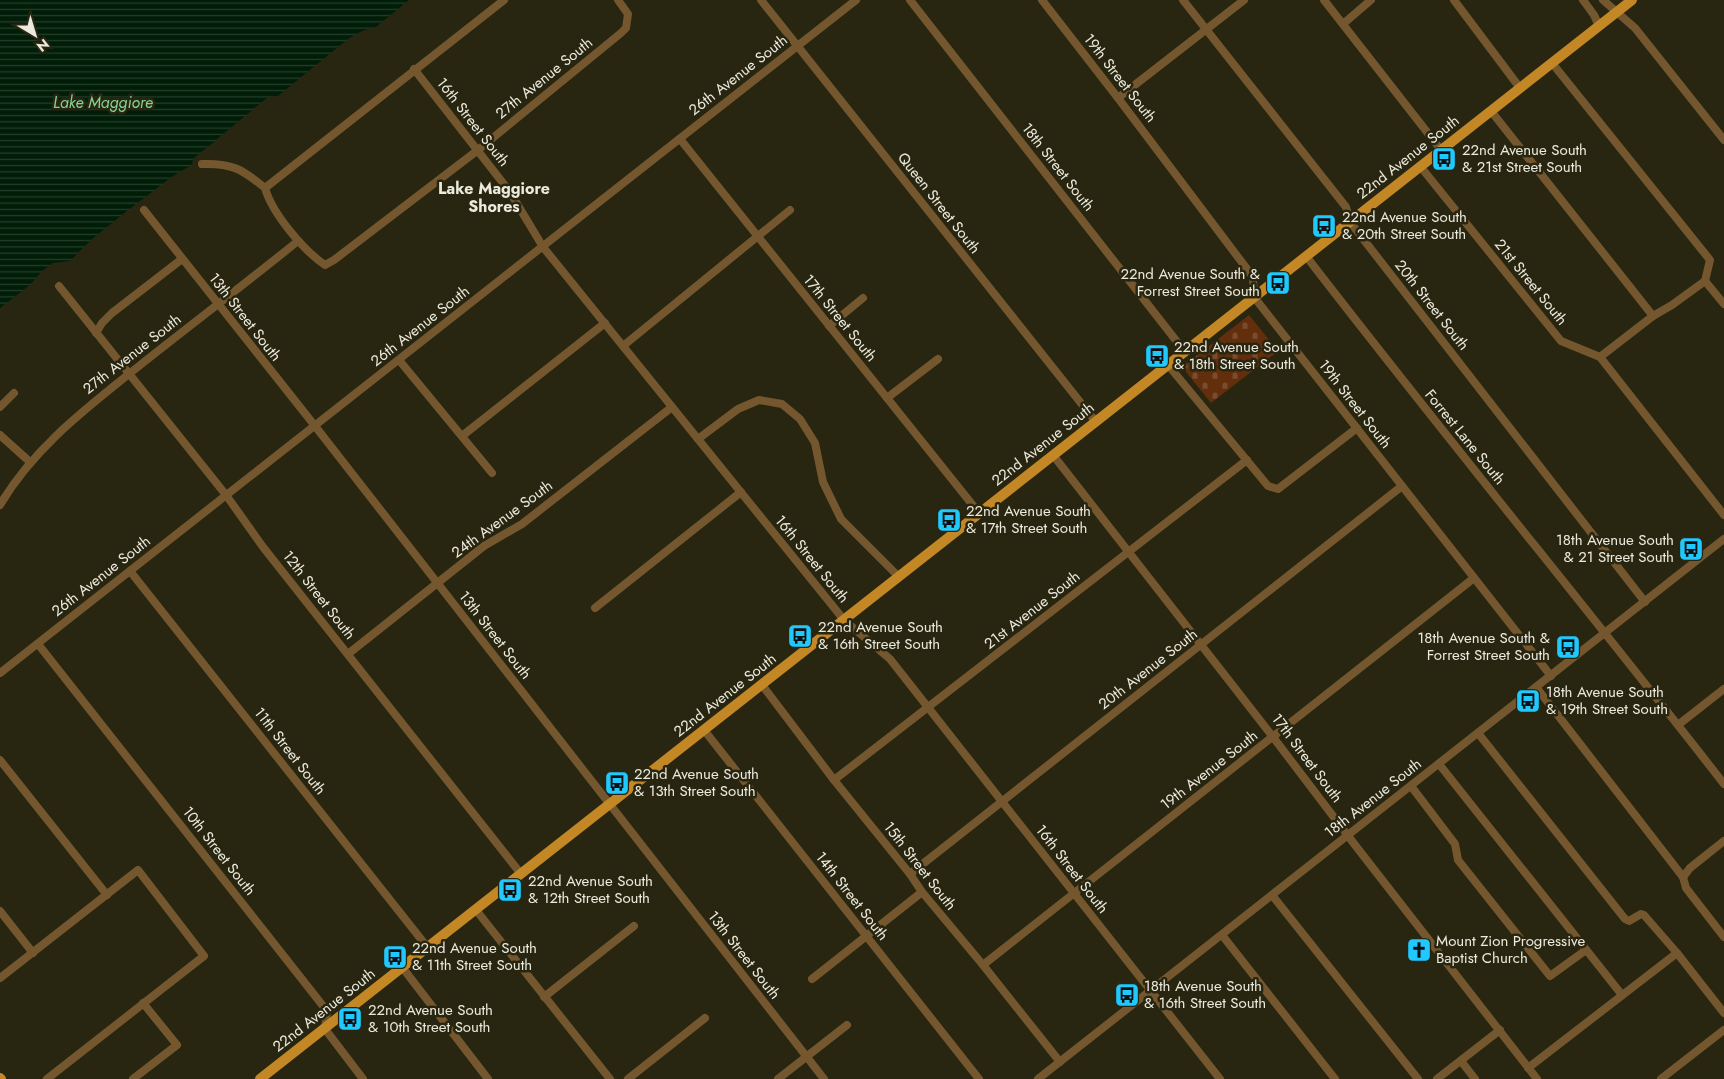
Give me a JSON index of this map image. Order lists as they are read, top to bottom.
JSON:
{
  "streets": {
    "main road": ["22nd Avenue South"],
    "street": [
      "26th Avenue South",
      "27th Avenue South",
      "19th Street South",
      "16th Street South",
      "18th Street South",
      "Queen Street South",
      "21st Street South",
      "20th Street South",
      "13th Street South",
      "17th Street South",
      "Forrest Lane South",
      "24th Avenue South",
      "12th Street South",
      "21st Avenue South",
      "20th Avenue South",
      "11th Street South",
      "19th Avenue South",
      "18th Avenue South",
      "10th Street South",
      "15th Street South",
      "14th Street South"
    ]
  },
  "crossings": [
    ["26th Avenue South", "16th Street South"],
    ["26th Avenue South", "Queen Street South"],
    ["26th Avenue South", "13th Street South"],
    ["26th Avenue South", "17th Street South"],
    ["26th Avenue South", "12th Street South"],
    ["26th Avenue South", "11th Street South"],
    ["26th Avenue South", "10th Street South"],
    ["27th Avenue South", "16th Street South"],
    ["27th Avenue South", "13th Street South"],
    ["27th Avenue South", "12th Street South"],
    ["19th Street South", "22nd Avenue South"],
    ["19th Street South", "20th Avenue South"],
    ["19th Street South", "19th Avenue South"],
    ["19th Street South", "18th Avenue South"],
    ["16th Street South", "22nd Avenue South"],
    ["16th Street South", "24th Avenue South"],
    ["16th Street South", "21st Avenue South"],
    ["16th Street South", "20th Avenue South"],
    ["16th Street South", "19th Avenue South"],
    ["16th Street South", "18th Avenue South"],
    ["22nd Avenue South", "18th Street South"],
    ["22nd Avenue South", "Queen Street South"],
    ["22nd Avenue South", "21st Street South"],
    ["22nd Avenue South", "20th Street South"],
    ["22nd Avenue South", "13th Street South"],
    ["22nd Avenue South", "17th Street South"],
    ["22nd Avenue South", "Forrest Lane South"],
    ["22nd Avenue South", "12th Street South"],
    ["22nd Avenue South", "11th Street South"],
    ["22nd Avenue South", "10th Street South"],
    ["22nd Avenue South", "15th Street South"],
    ["22nd Avenue South", "14th Street South"],
    ["20th Street South", "18th Avenue South"],
    ["13th Street South", "24th Avenue South"],
    ["17th Street South", "21st Avenue South"],
    ["17th Street South", "20th Avenue South"],
    ["17th Street South", "19th Avenue South"],
    ["17th Street South", "18th Avenue South"],
    ["Forrest Lane South", "18th Avenue South"],
    ["24th Avenue South", "12th Street South"],
    ["21st Avenue South", "15th Street South"],
    ["20th Avenue South", "15th Street South"],
    ["19th Avenue South", "15th Street South"],
    ["18th Avenue South", "15th Street South"]
  ],
  "districts": ["Lake Maggiore Shores"],
  "water": ["Lake Maggiore"],
  "places": {
    "bus stop": [
      "22nd Avenue South & 21st Street South",
      "22nd Avenue South & 20th Street South",
      "22nd Avenue South & Forrest Street South",
      "22nd Avenue South & 18th Street South",
      "22nd Avenue South & 17th Street South",
      "18th Avenue South & 21 Street South",
      "22nd Avenue South & 16th Street South",
      "18th Avenue South & Forrest Street South",
      "18th Avenue South & 19th Street South",
      "22nd Avenue South & 13th Street South",
      "22nd Avenue South & 12th Street South",
      "22nd Avenue South & 11th Street South",
      "18th Avenue South & 16th Street South",
      "22nd Avenue South & 10th Street South"
    ],
    "church": ["Mount Zion Progressive Baptist Church"]
  },
  "north": "bottom right"
}
